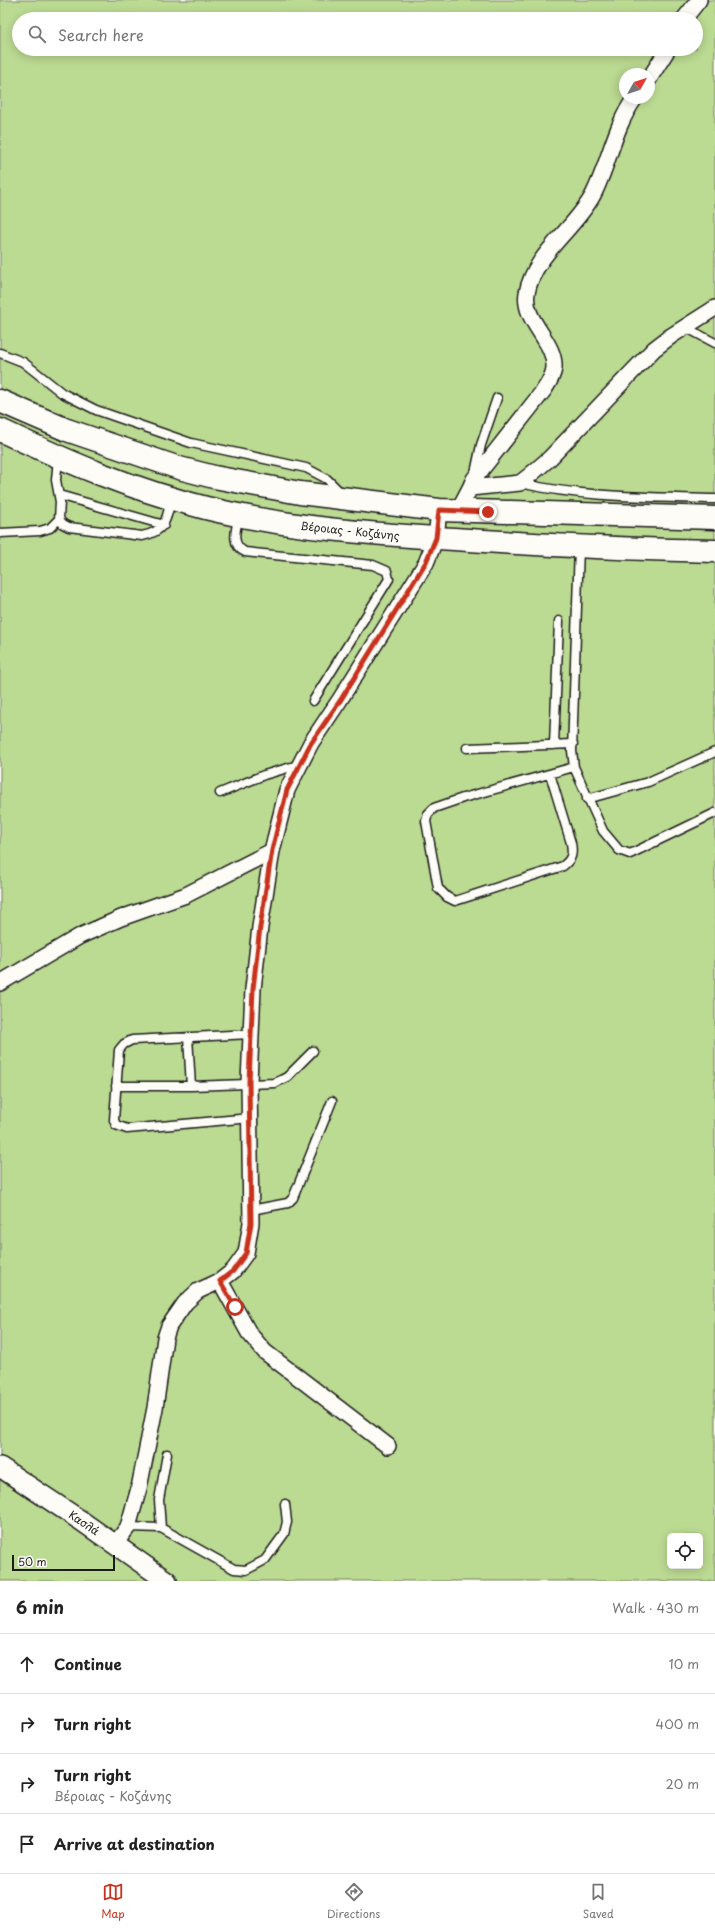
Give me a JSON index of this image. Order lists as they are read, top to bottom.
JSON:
{
  "streets": {
    "main road": ["Βέροιας - Κοζάνης"],
    "street": ["Κασλά"]
  },
  "scale_bar": "50 m",
  "north": "top right",
  "page": {
    "search": "Search here",
    "scale": "50 m",
    "heading": ["6 min", "Walk · 430 m"],
    "list": [
      ["Continue", "10 m"],
      ["Turn right", "400 m"],
      ["Turn right", "Βέροιας - Κοζάνης", "20 m"],
      "Arrive at destination"
    ],
    "nav": ["Map", "Directions", "Saved"]
  }
}
